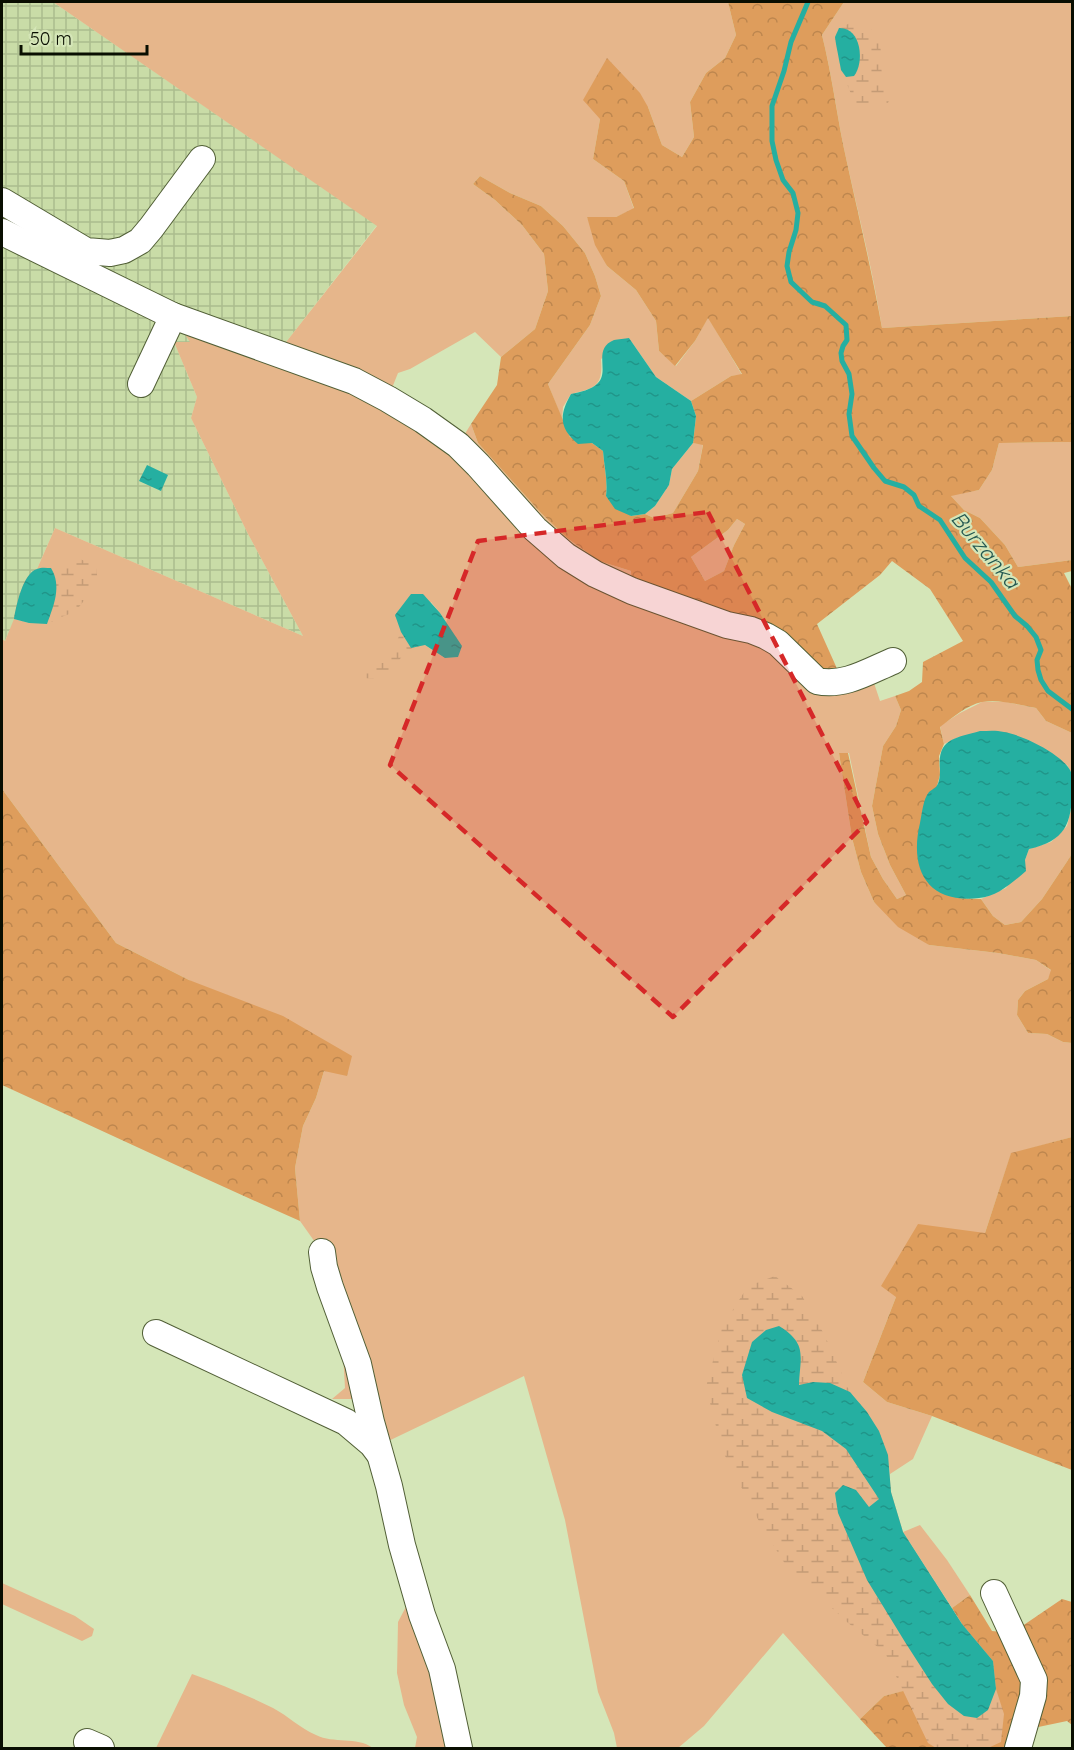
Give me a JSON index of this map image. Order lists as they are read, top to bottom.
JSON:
{
  "water": ["Burzanka"],
  "scale_bar": "50 m"
}
